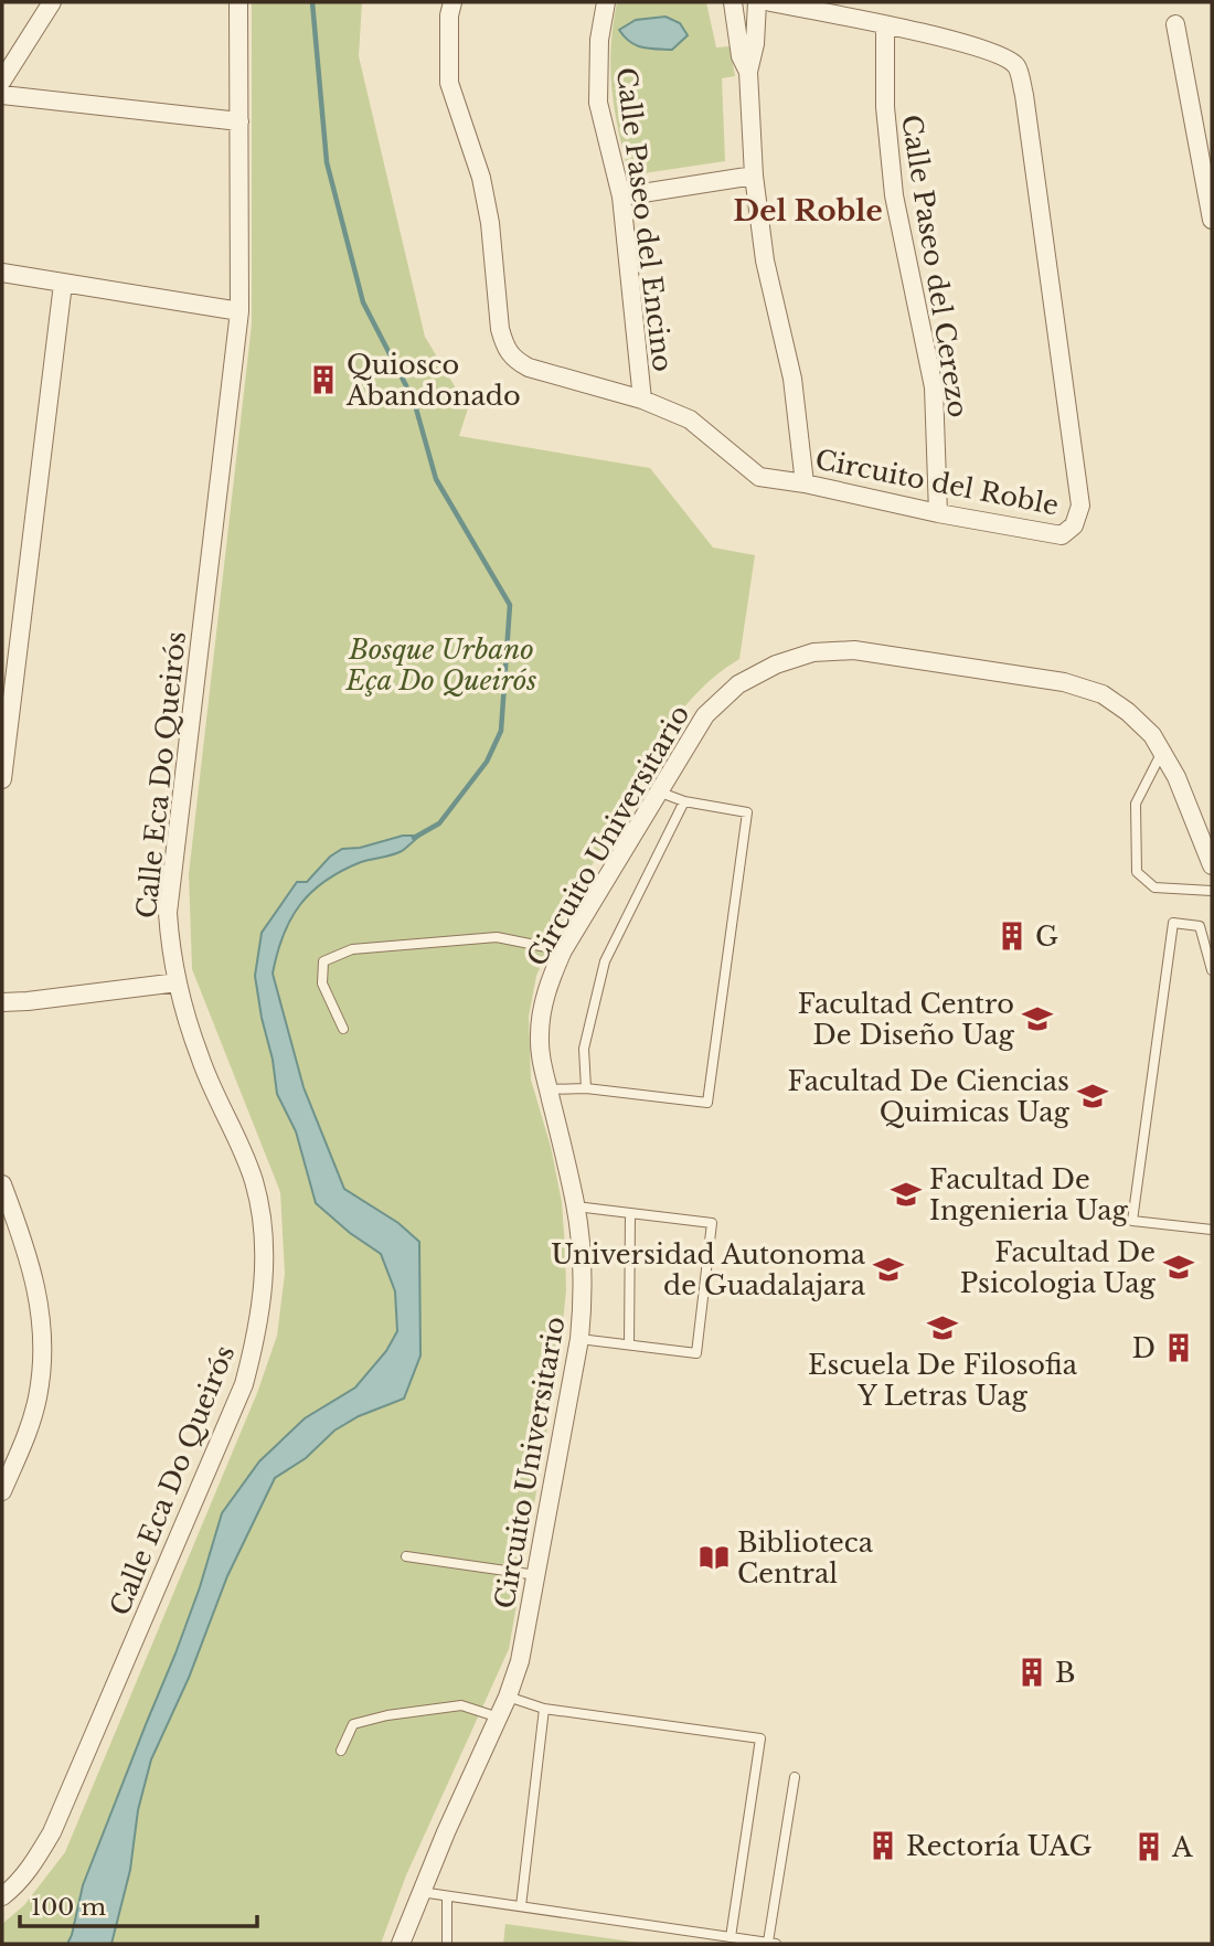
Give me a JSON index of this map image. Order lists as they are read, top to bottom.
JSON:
{
  "streets": {
    "street": [
      "Calle Paseo del Encino",
      "Calle Paseo del Cerezo",
      "Circuito del Roble",
      "Calle Eca Do Queirós",
      "Circuito Universitario"
    ]
  },
  "crossings": [
    ["Calle Paseo del Encino", "Circuito del Roble"],
    ["Calle Paseo del Cerezo", "Circuito del Roble"]
  ],
  "districts": ["Del Roble"],
  "parks": ["Bosque Urbano Eça Do Queirós"],
  "places": {
    "building": [
      "Quiosco Abandonado",
      "G",
      "D",
      "B",
      "Rectoría UAG",
      "A"
    ],
    "school or university": [
      "Facultad Centro De Diseño Uag",
      "Facultad De Ciencias Quimicas Uag",
      "Facultad De Ingenieria Uag",
      "Facultad De Psicologia Uag",
      "Universidad Autonoma de Guadalajara",
      "Escuela De Filosofia Y Letras Uag"
    ],
    "library": ["Biblioteca Central"]
  },
  "scale_bar": "100 m"
}
